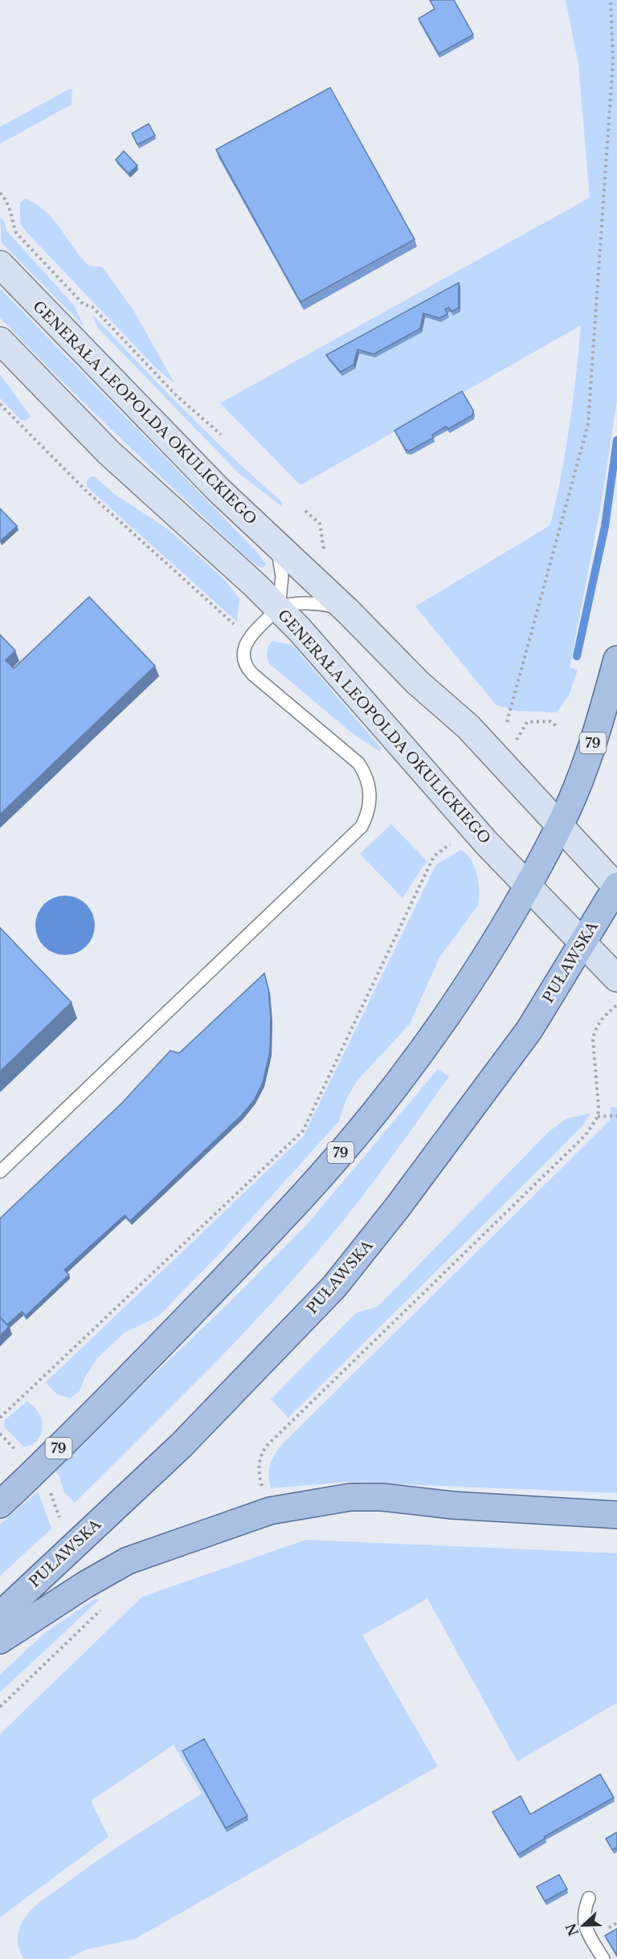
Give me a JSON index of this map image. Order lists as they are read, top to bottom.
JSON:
{
  "streets": {
    "main road": ["GENERAŁA LEOPOLDA OKULICKIEGO", "79", "PUŁAWSKA"]
  },
  "crossings": [
    ["GENERAŁA LEOPOLDA OKULICKIEGO", "79"],
    ["GENERAŁA LEOPOLDA OKULICKIEGO", "PUŁAWSKA"]
  ],
  "north": "left"
}
